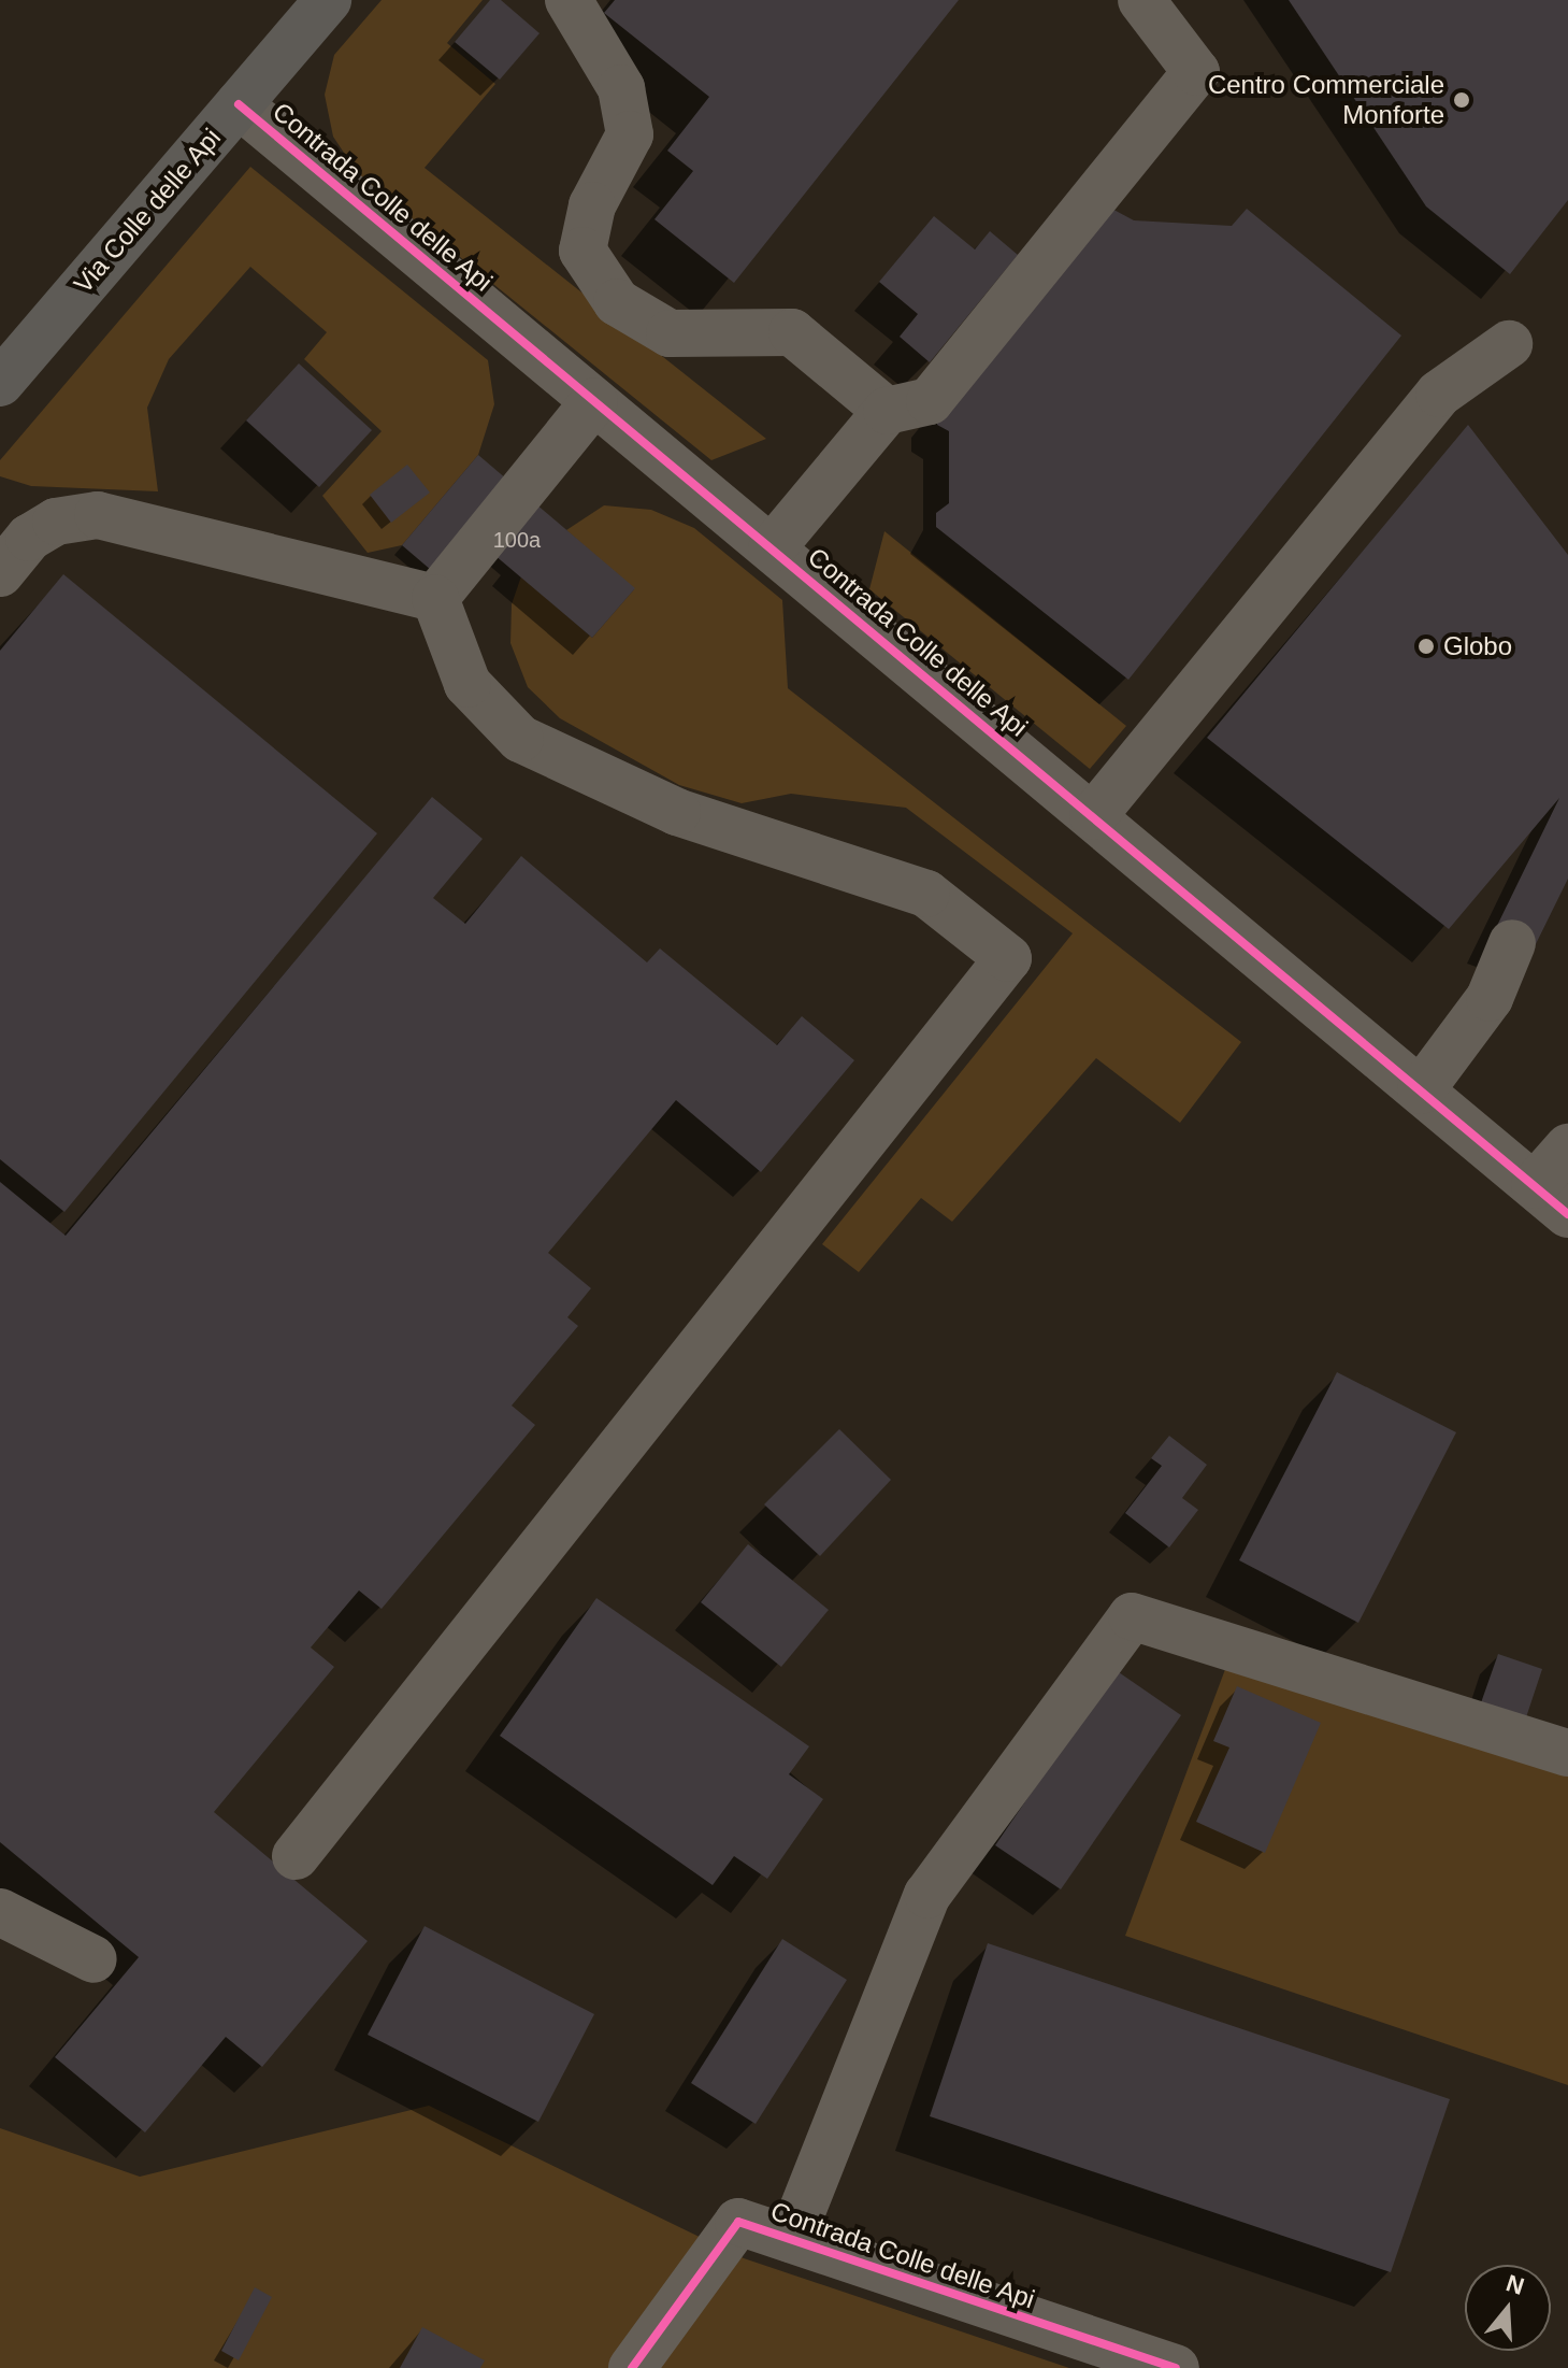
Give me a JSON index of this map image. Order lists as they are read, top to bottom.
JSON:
{
  "streets": {
    "main road": ["Via Colle delle Api"],
    "street": ["Contrada Colle delle Api"]
  },
  "crossings": [
    ["Contrada Colle delle Api", "Via Colle delle Api"]
  ],
  "places": ["Centro Commerciale Monforte", "Globo"],
  "house_numbers": ["100a"],
  "north": "top"
}
